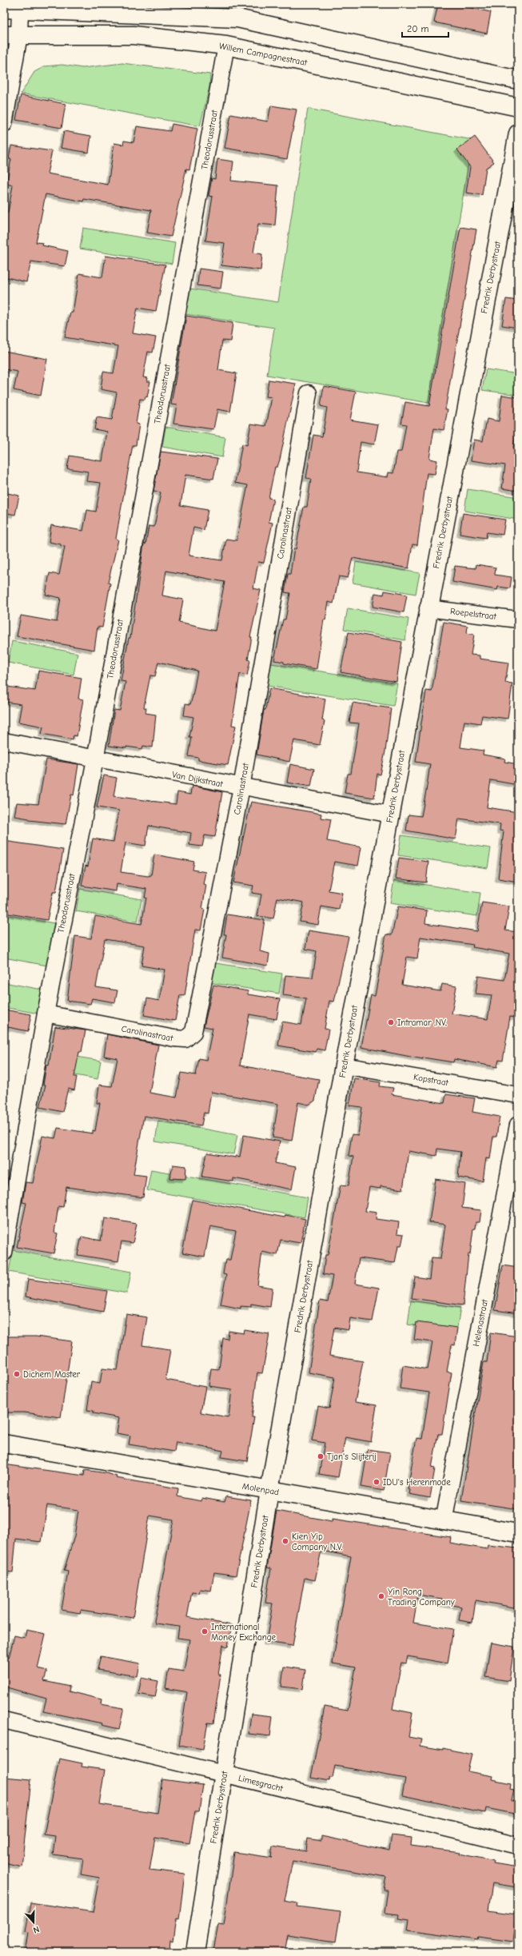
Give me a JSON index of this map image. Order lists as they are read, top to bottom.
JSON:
{
  "streets": {
    "main road": ["Willem Campagnestraat", "Fredrik Derbystraat", "Molenpad"],
    "street": [
      "Theodorusstraat",
      "Carolinastraat",
      "Roepelstraat",
      "Van Dijkstraat",
      "Kopstraat",
      "Helenastraat",
      "Limesgracht"
    ]
  },
  "crossings": [
    ["Willem Campagnestraat", "Theodorusstraat"],
    ["Theodorusstraat", "Carolinastraat"],
    ["Theodorusstraat", "Van Dijkstraat"],
    ["Fredrik Derbystraat", "Roepelstraat"],
    ["Fredrik Derbystraat", "Van Dijkstraat"],
    ["Fredrik Derbystraat", "Kopstraat"],
    ["Fredrik Derbystraat", "Molenpad"],
    ["Fredrik Derbystraat", "Limesgracht"],
    ["Carolinastraat", "Van Dijkstraat"],
    ["Helenastraat", "Molenpad"]
  ],
  "places": [
    "Intramar .NV.",
    "Dichem Master",
    "Tjan's Slijterij",
    "IDU's Herenmode",
    "Kien Yip Company N.V.",
    "Yin Rong Trading Company",
    "International Money Exchange"
  ],
  "scale_bar": "20 m",
  "north": "bottom"
}
